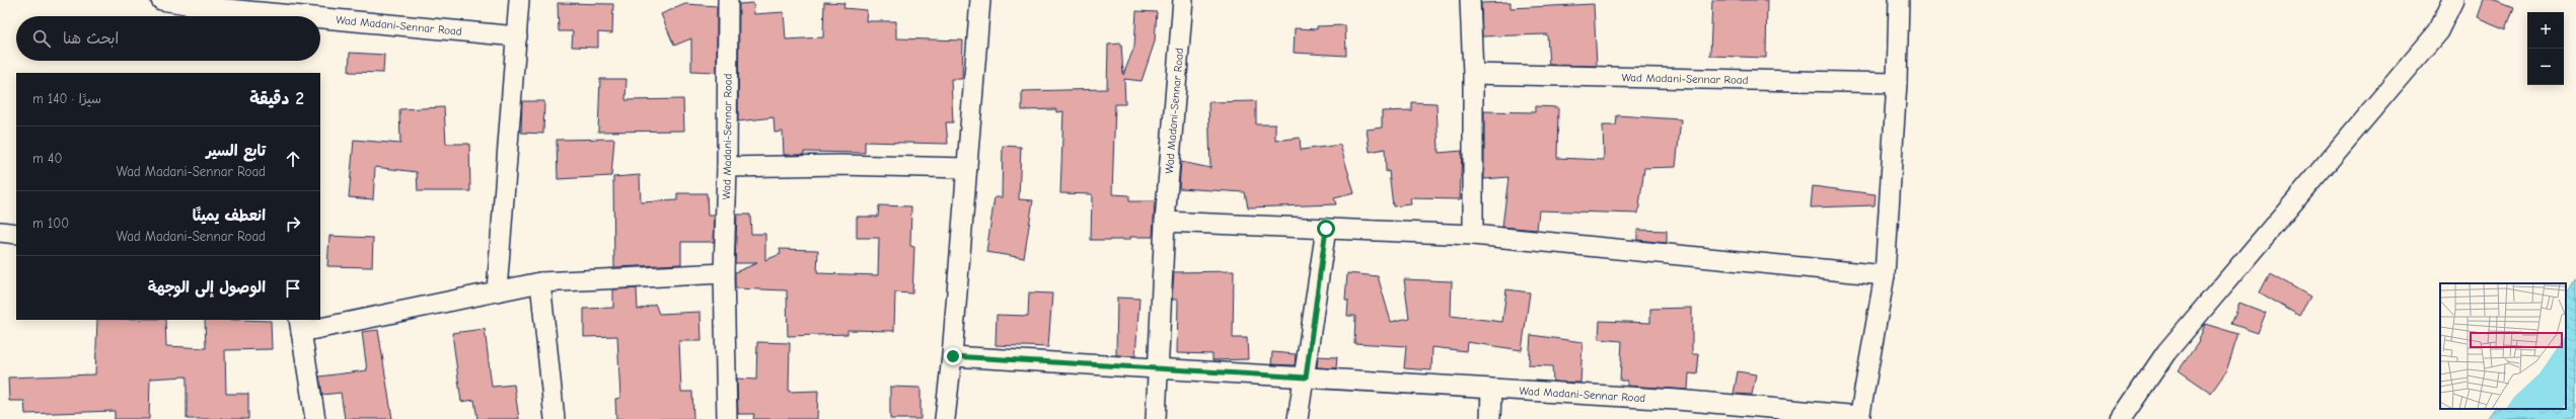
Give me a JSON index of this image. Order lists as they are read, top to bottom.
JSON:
{
  "streets": {
    "street": ["Wad Madani-Sennar Road"]
  },
  "page": {
    "map_buttons": ["+", "−"],
    "search": "ابحث هنا",
    "heading": ["2 دقيقة", "سيرًا · 140 m"],
    "list": [
      ["تابع السير", "Wad Madani-Sennar Road", "40 m"],
      ["انعطف يمينًا", "Wad Madani-Sennar Road", "100 m"],
      "الوصول إلى الوجهة"
    ]
  }
}
